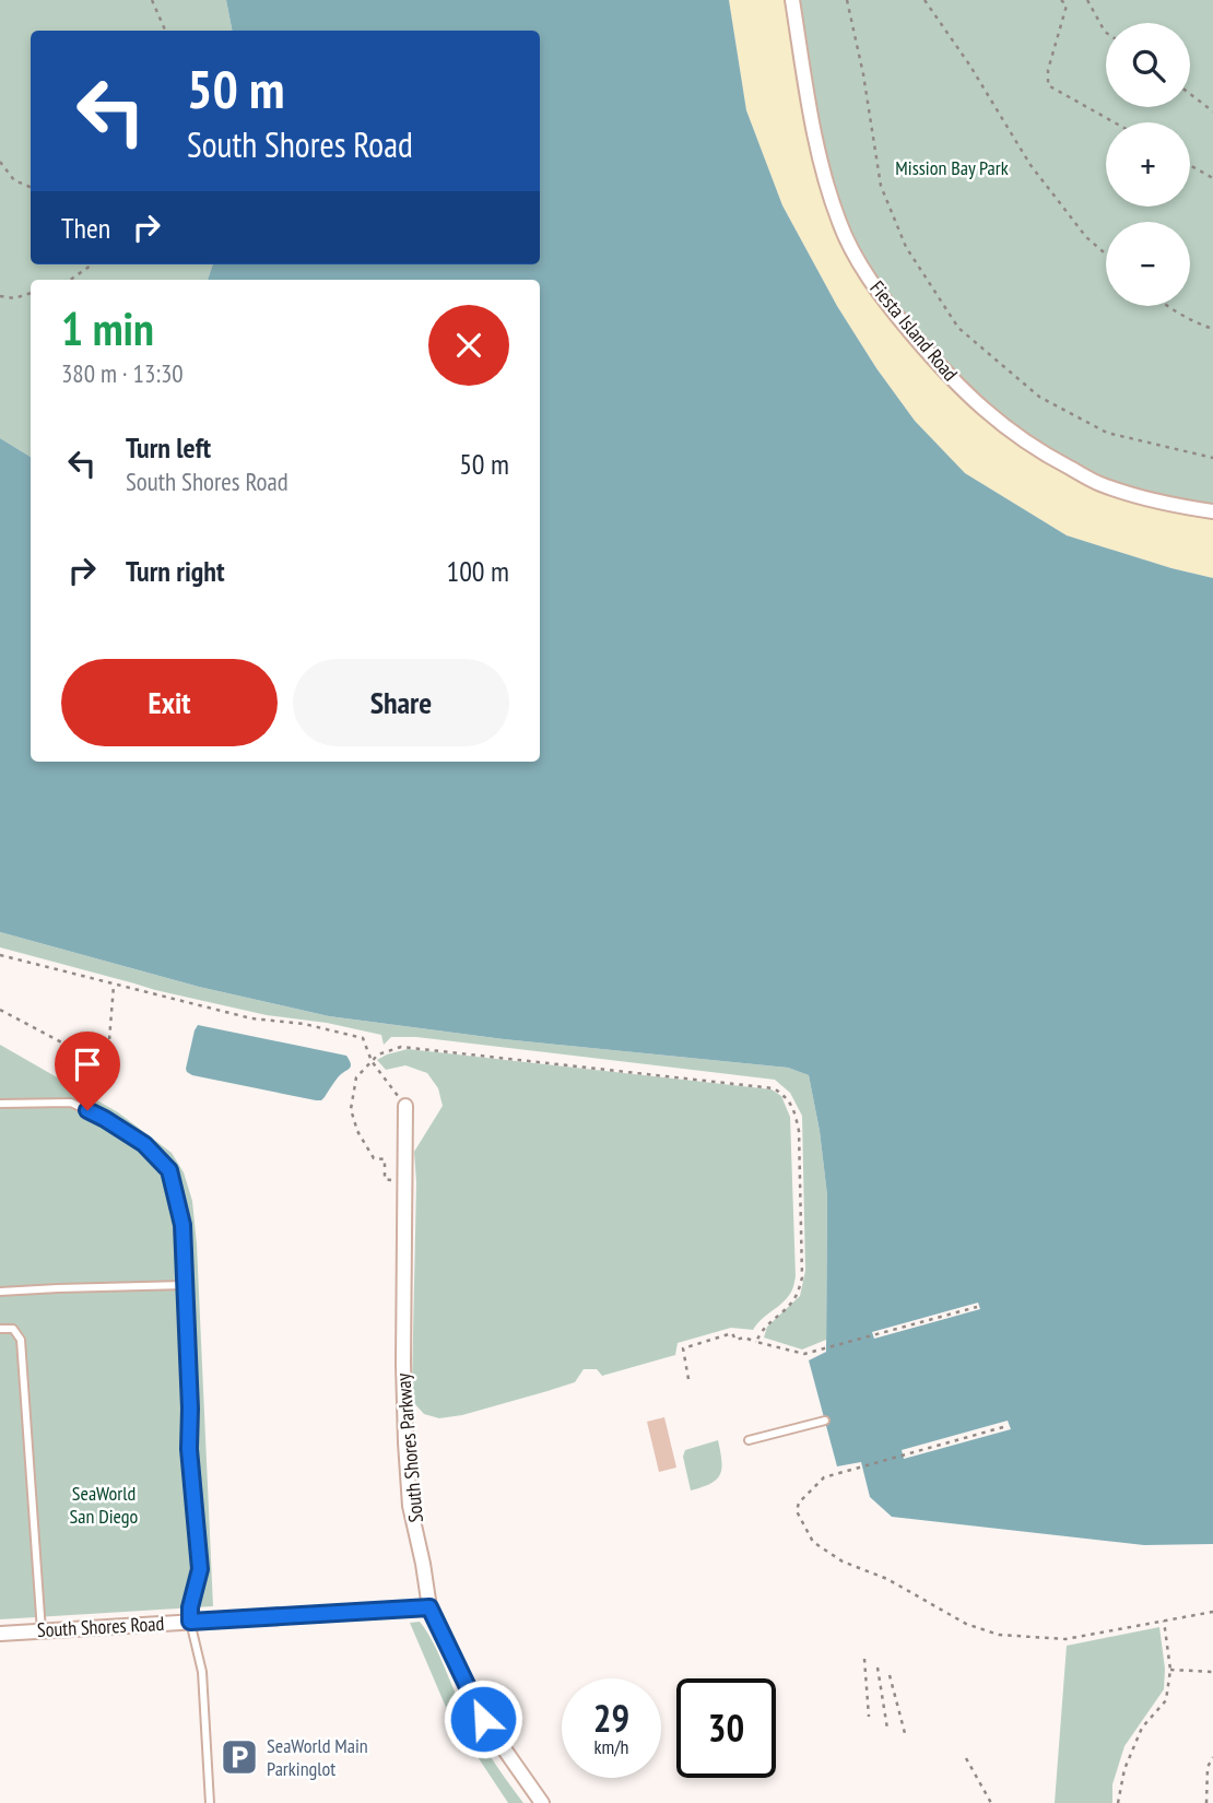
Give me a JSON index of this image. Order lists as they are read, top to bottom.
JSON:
{
  "streets": {
    "street": ["Fiesta Island Road", "South Shores Parkway", "South Shores Road"]
  },
  "crossings": [
    ["South Shores Parkway", "South Shores Road"]
  ],
  "parks": ["Mission Bay Park", "SeaWorld San Diego"],
  "places": {
    "parking": ["SeaWorld Main Parkinglot"]
  },
  "page": {
    "map_buttons": ["+", "−"],
    "turn": ["50 m", "South Shores Road"],
    "then": "Then",
    "heading": ["1 min", "380 m · 13:30"],
    "list": [
      {
        "name": "Turn left",
        "note": "South Shores Road",
        "value": "50 m"
      },
      {
        "name": "Turn right",
        "value": "100 m"
      }
    ],
    "buttons": ["Exit", "Share"],
    "speed": "29 km/h",
    "limit": "30"
  }
}
